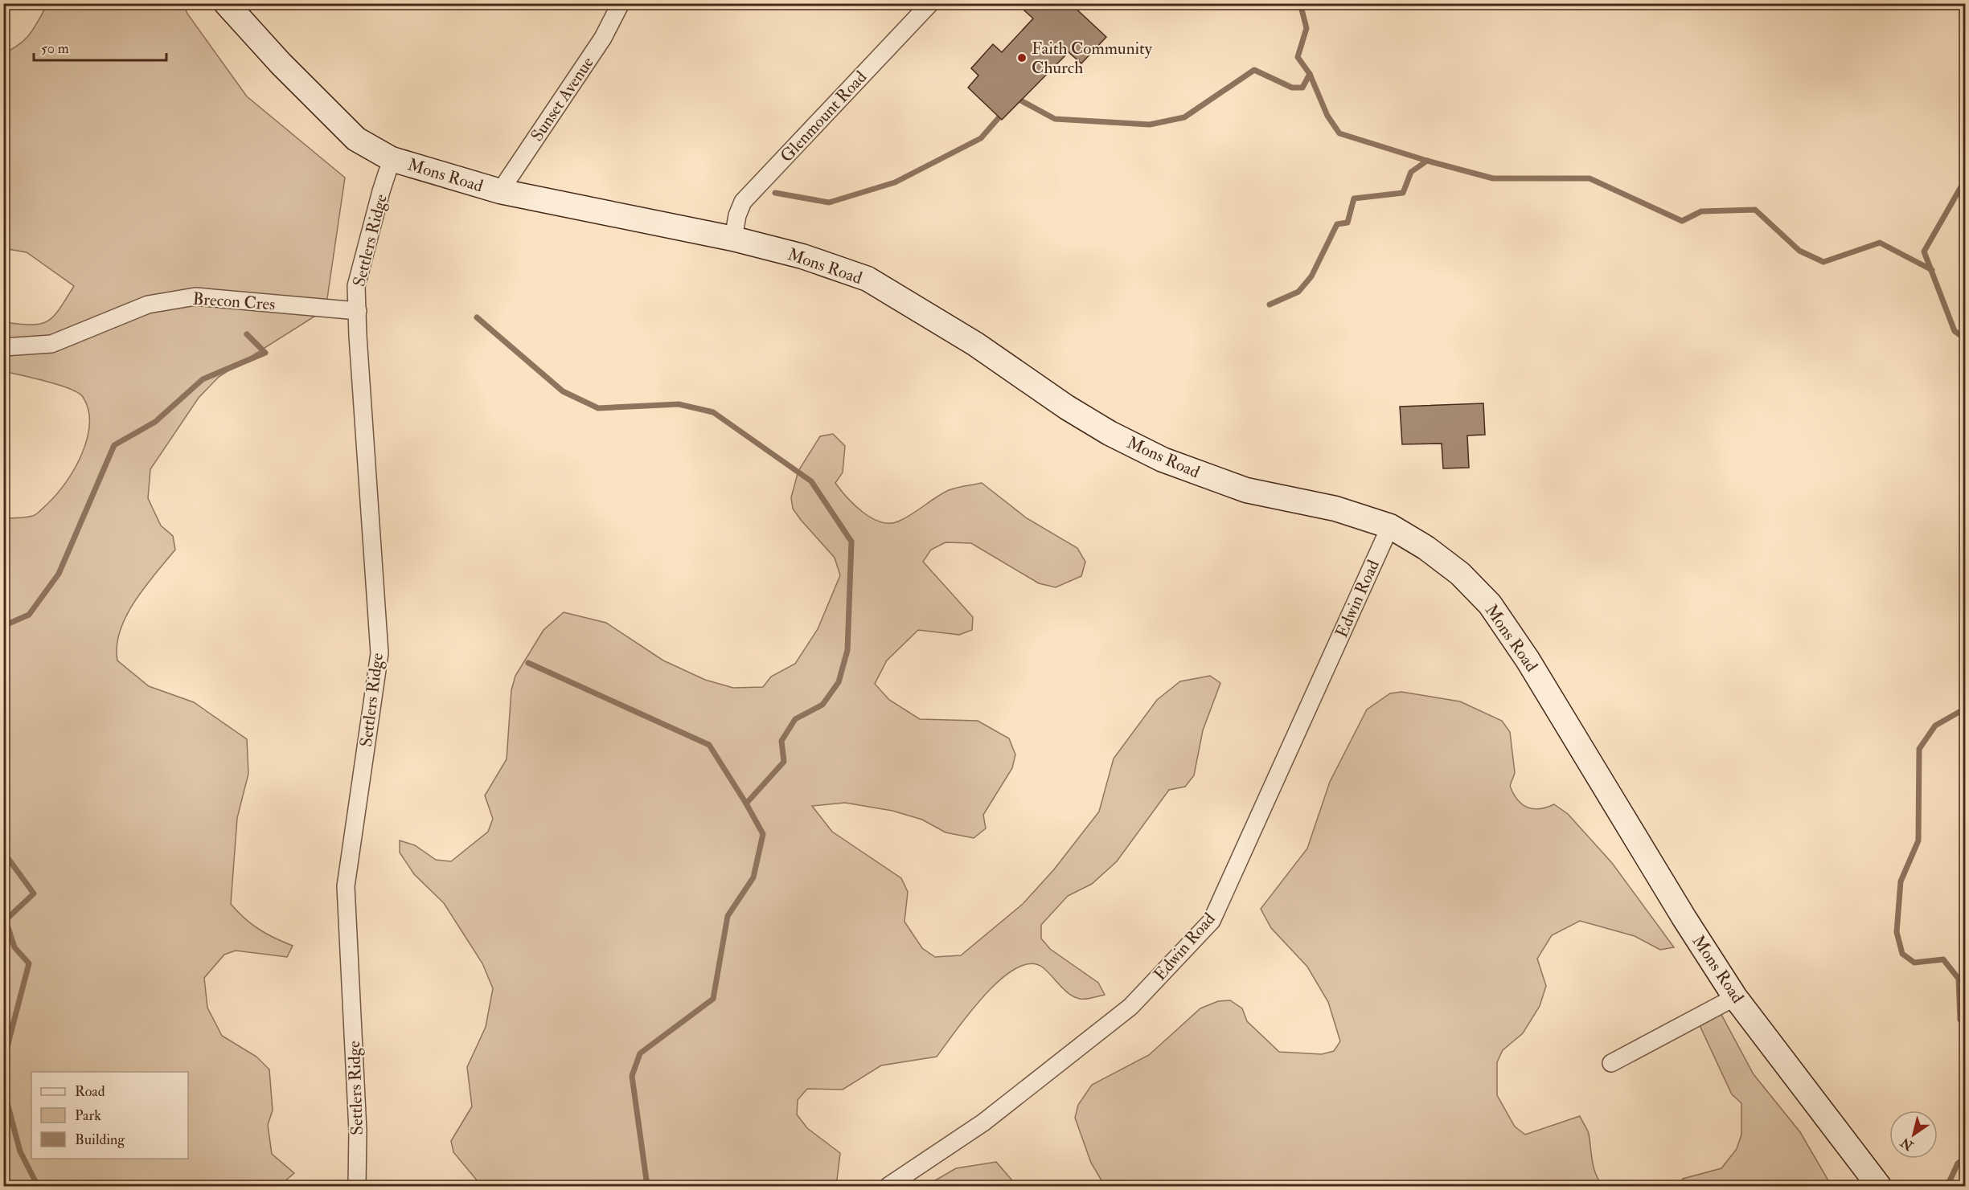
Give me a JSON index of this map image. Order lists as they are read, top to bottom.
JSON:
{
  "streets": {
    "main road": ["Mons Road"],
    "street": [
      "Sunset Avenue",
      "Glenmount Road",
      "Settlers Ridge",
      "Brecon Cres",
      "Edwin Road"
    ]
  },
  "crossings": [
    ["Sunset Avenue", "Mons Road"],
    ["Glenmount Road", "Mons Road"],
    ["Mons Road", "Settlers Ridge"],
    ["Mons Road", "Edwin Road"],
    ["Settlers Ridge", "Brecon Cres"]
  ],
  "places": ["Faith Community Church"],
  "legend": ["Road", "Park", "Building"],
  "scale_bar": "50 m",
  "north": "bottom left"
}
